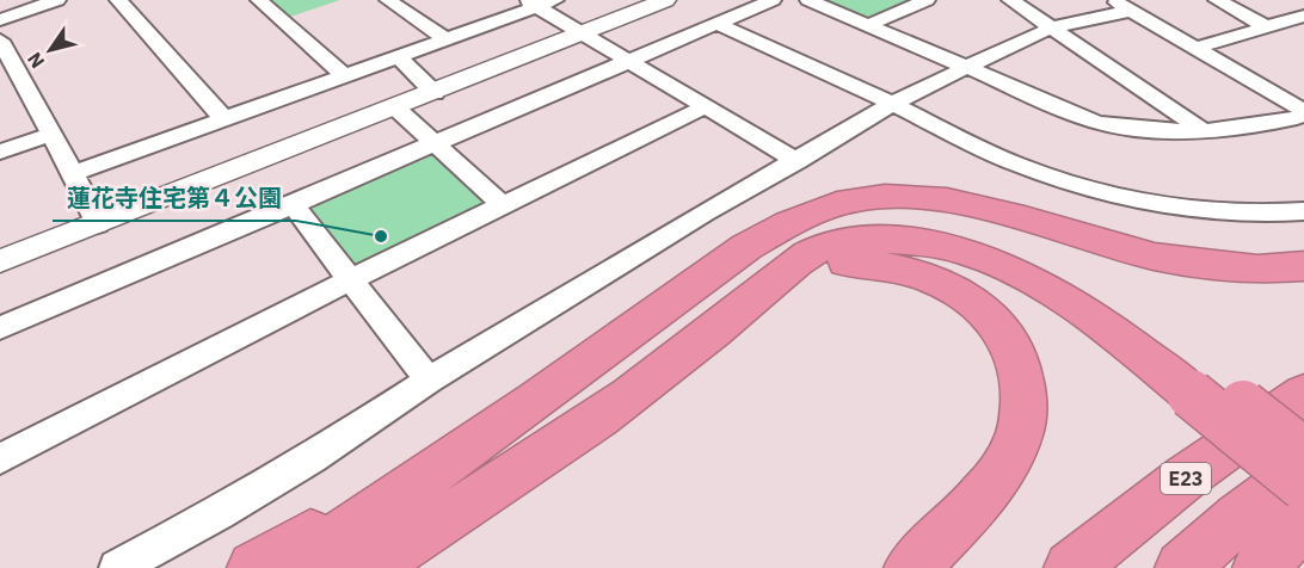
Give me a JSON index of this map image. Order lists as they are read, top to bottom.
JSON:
{
  "streets": {
    "highway": ["E23"]
  },
  "places": ["蓮花寺住宅第４公園"],
  "north": "bottom left"
}
